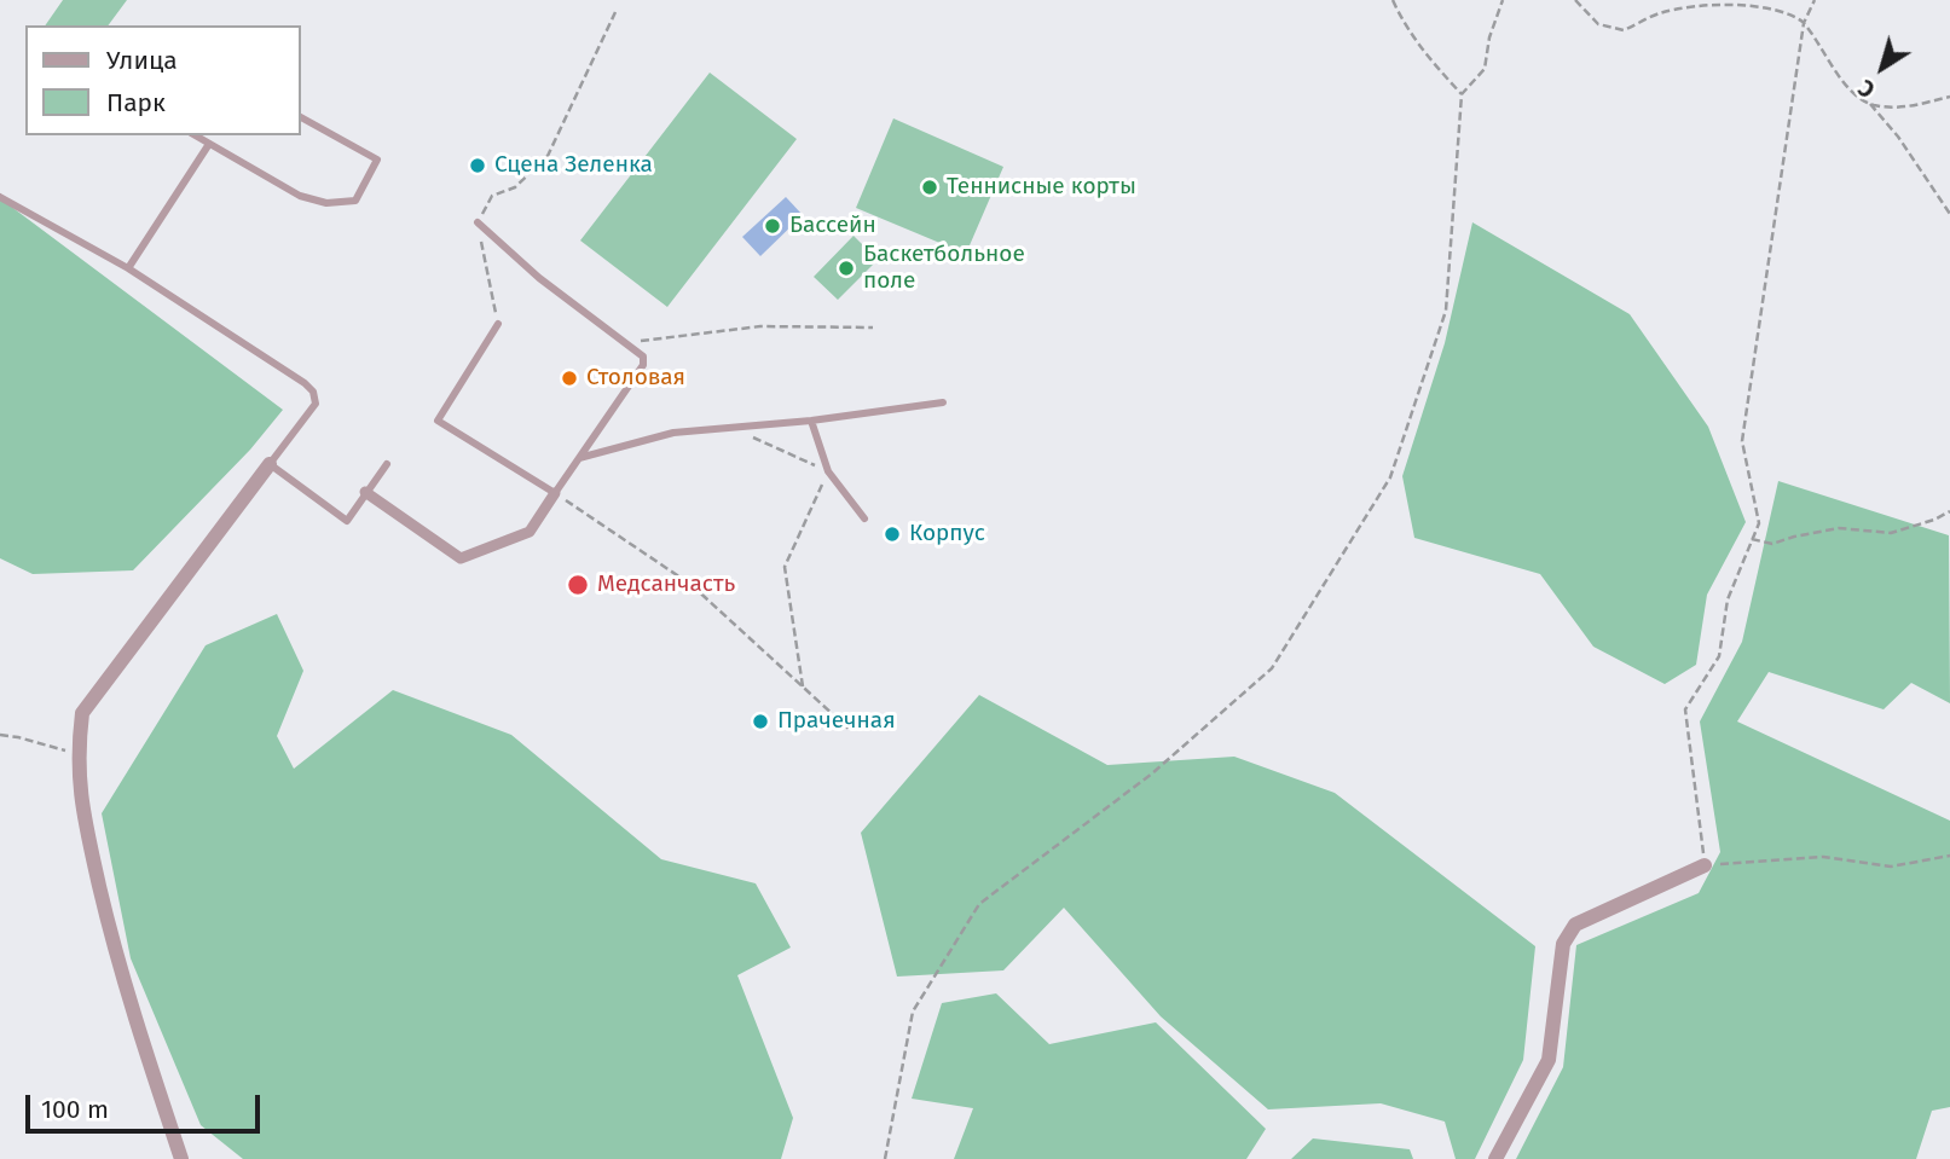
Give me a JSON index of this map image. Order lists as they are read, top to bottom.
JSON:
{
  "places": [
    "Сцена Зеленка",
    "Теннисные корты",
    "Бассейн",
    "Баскетбольное поле",
    "Столовая",
    "Корпус",
    "Медсанчасть",
    "Прачечная"
  ],
  "legend": ["Улица", "Парк"],
  "scale_bar": "100 m",
  "north": "bottom left"
}
